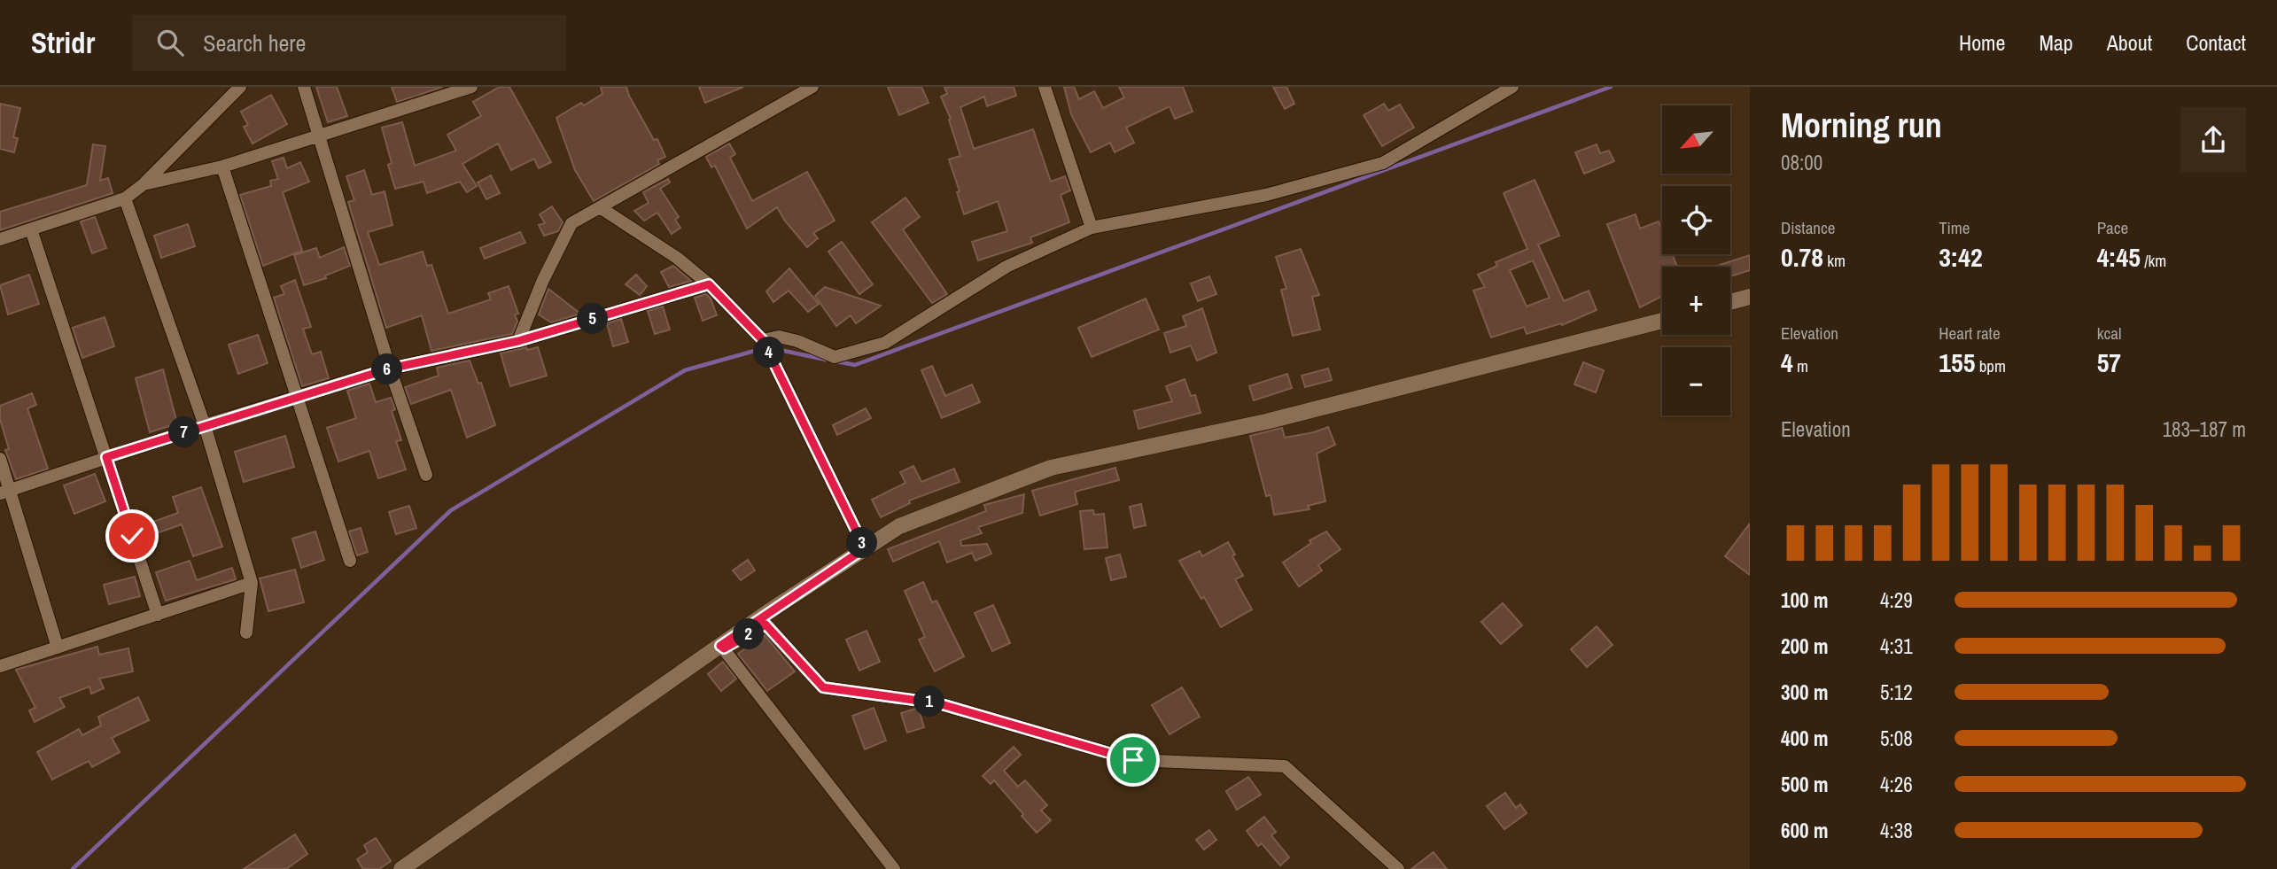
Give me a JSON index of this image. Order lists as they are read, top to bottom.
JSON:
{
  "north": "bottom left",
  "page": {
    "header": "Stridr",
    "search": "Search here",
    "nav": [
      "Home",
      "Map",
      "About",
      "Contact"
    ],
    "heading": ["Morning run", "08:00"],
    "map_buttons": ["+", "−"],
    "stats": [
      ["Distance", "0.78 km"],
      ["Time", "3:42"],
      ["Pace", "4:45 /km"],
      ["Elevation", "4 m"],
      ["Heart rate", "155 bpm"],
      ["kcal", "57"]
    ],
    "pins": [
      "5",
      "4",
      "6",
      "7",
      "3",
      "2",
      "1"
    ],
    "chart": ["Elevation", "183–187 m"],
    "list": [
      {
        "name": "100 m",
        "note": "4:29"
      },
      {
        "name": "200 m",
        "note": "4:31"
      },
      {
        "name": "300 m",
        "note": "5:12"
      },
      {
        "name": "400 m",
        "note": "5:08"
      },
      {
        "name": "500 m",
        "note": "4:26"
      },
      {
        "name": "600 m",
        "note": "4:38"
      }
    ]
  }
}
